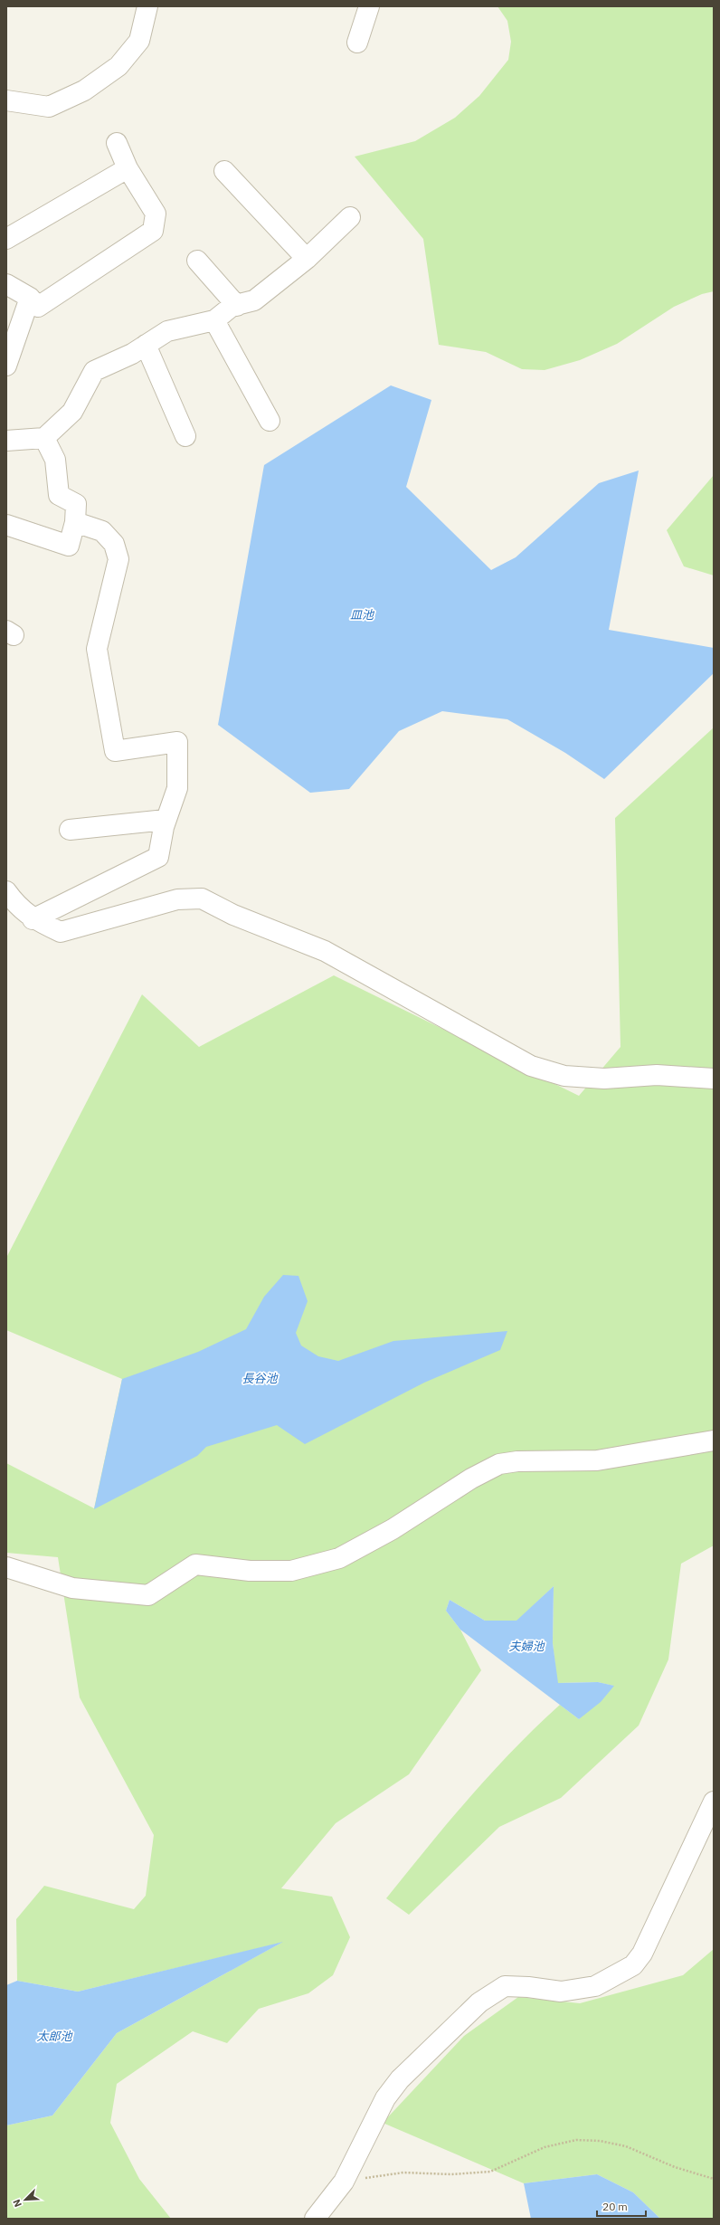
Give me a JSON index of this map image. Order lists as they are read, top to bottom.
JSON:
{
  "water": [
    "皿池",
    "長谷池",
    "夫婦池",
    "太郎池"
  ],
  "scale_bar": "20 m",
  "north": "bottom left"
}
